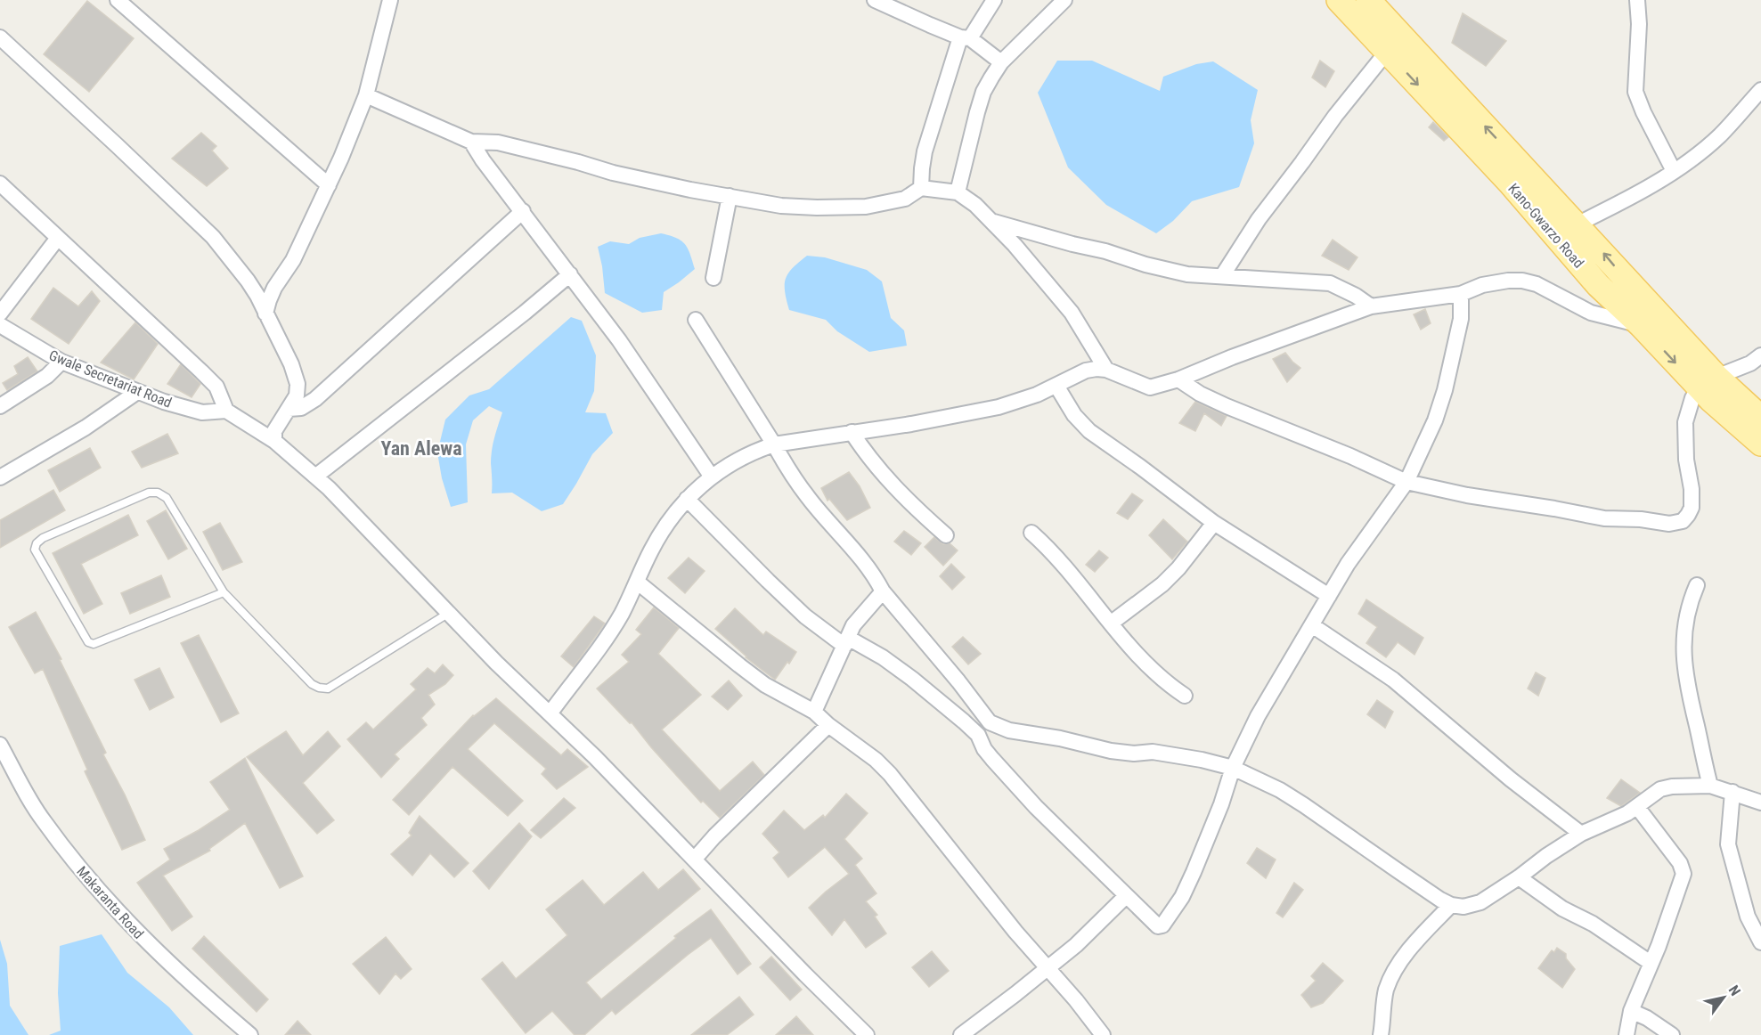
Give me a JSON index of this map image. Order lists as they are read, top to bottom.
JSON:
{
  "streets": {
    "main road": ["Kano-Gwarzo Road"],
    "street": ["Gwale Secretariat Road", "Makaranta Road"]
  },
  "districts": ["Yan Alewa"],
  "north": "top right"
}
